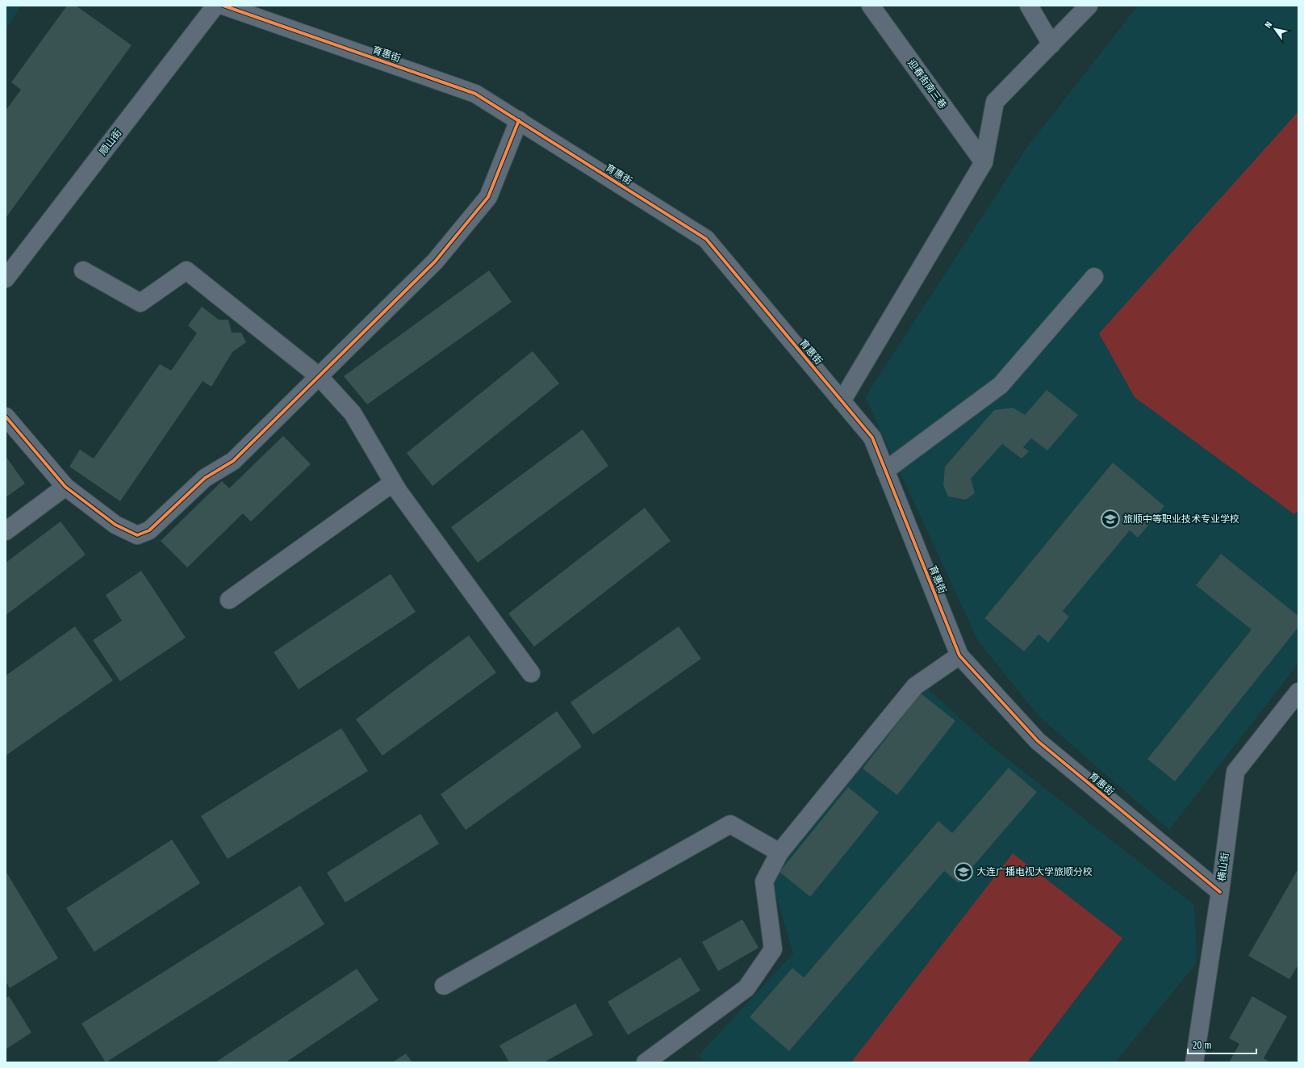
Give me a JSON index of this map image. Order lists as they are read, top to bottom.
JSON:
{
  "streets": {
    "street": [
      "育惠街",
      "迎春街南三巷",
      "顺山街",
      "横山街"
    ]
  },
  "crossings": [
    ["育惠街", "横山街"]
  ],
  "places": {
    "school or university": ["旅顺中等职业技术专业学校", "大连广播电视大学旅顺分校"]
  },
  "scale_bar": "20 m",
  "north": "top left"
}
